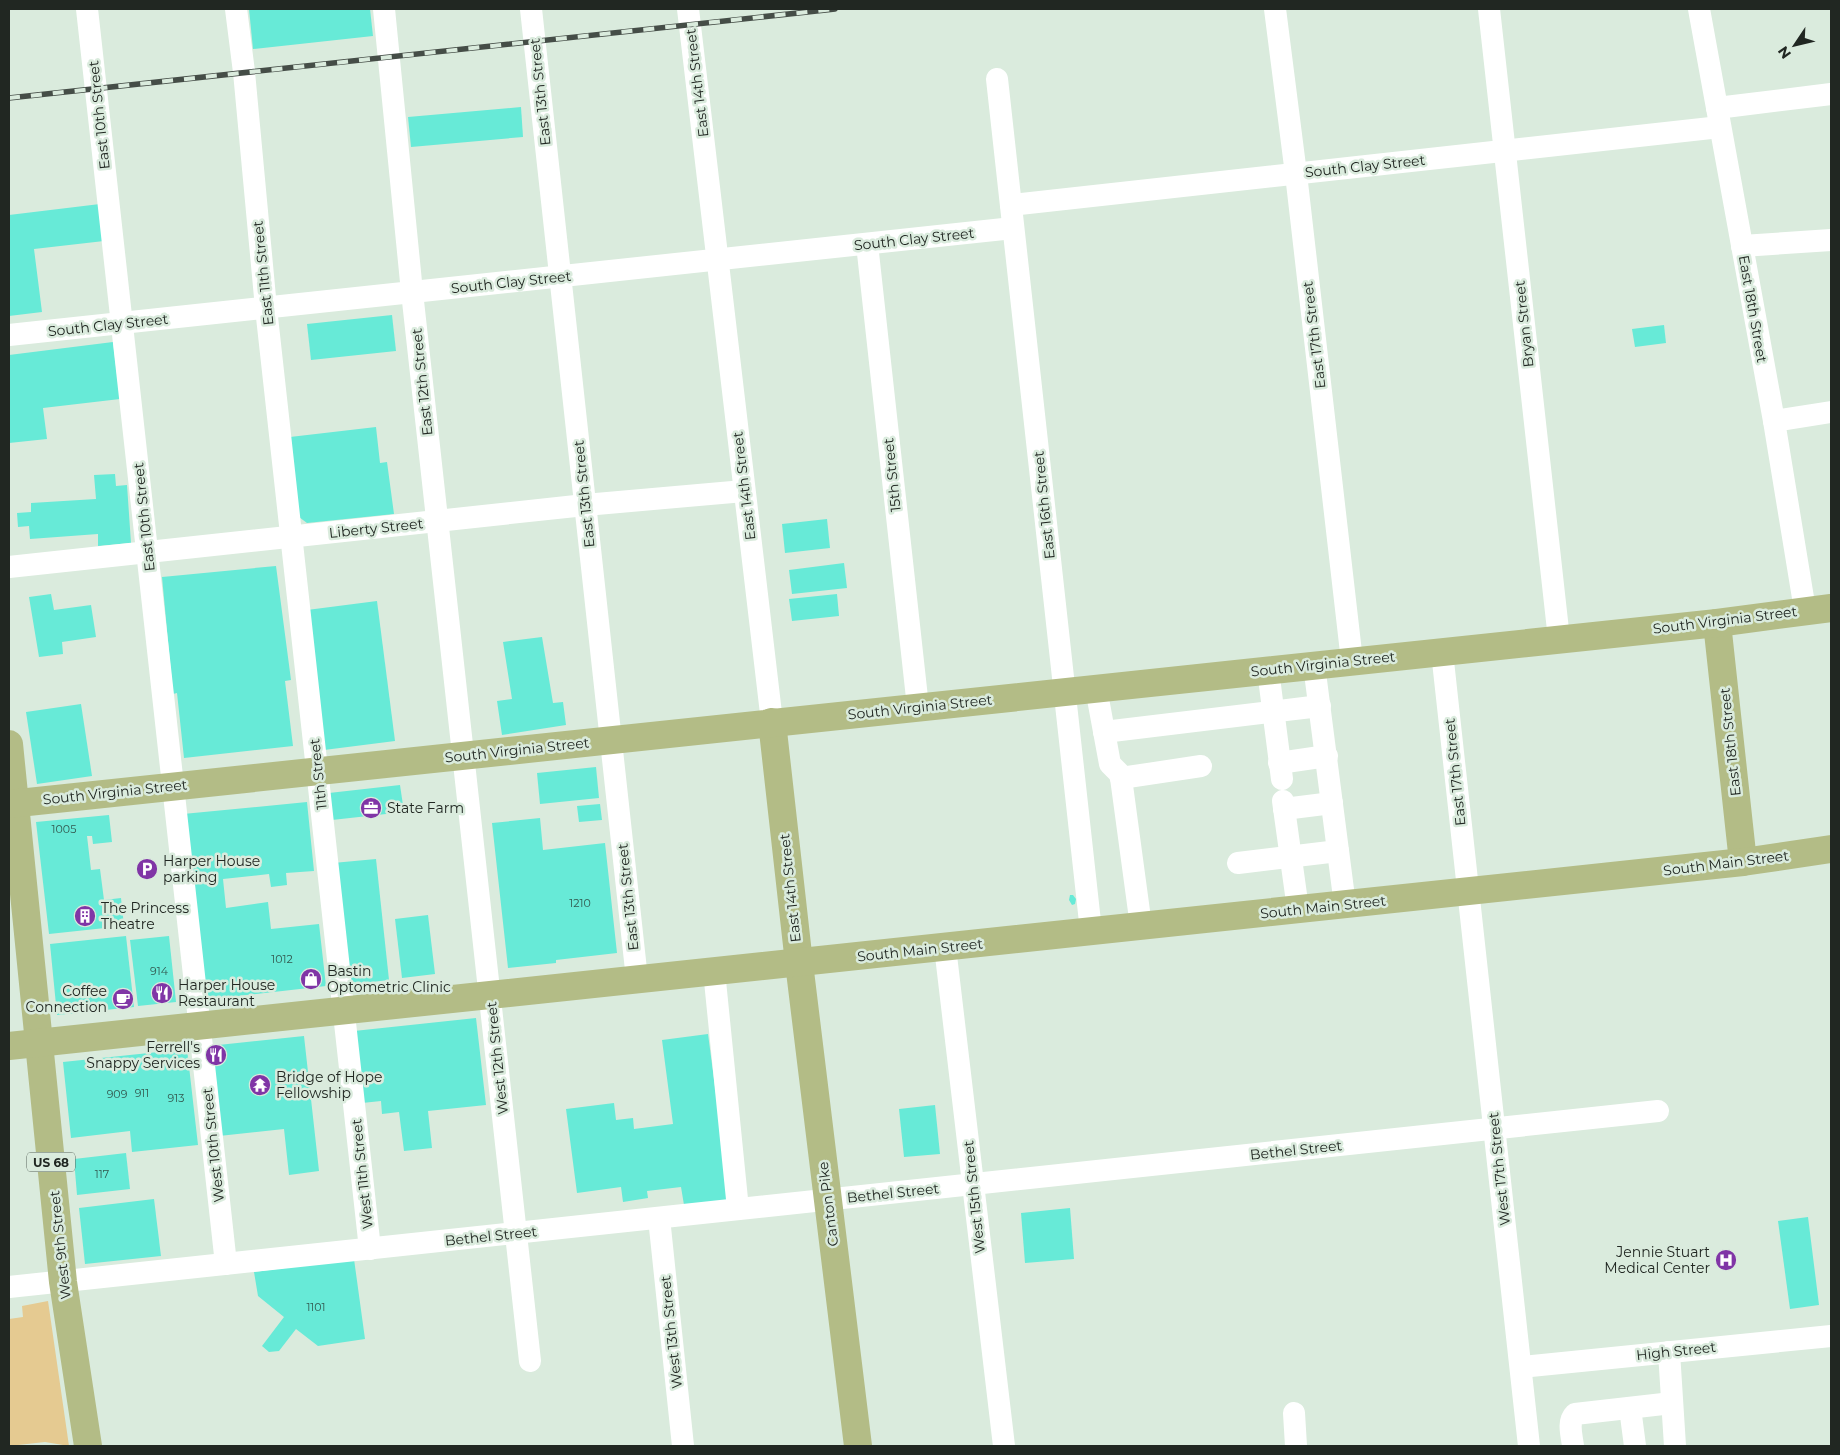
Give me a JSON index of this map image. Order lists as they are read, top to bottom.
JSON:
{
  "streets": {
    "main road": [
      "East 14th Street",
      "East 18th Street",
      "South Virginia Street",
      "South Main Street",
      "US 68",
      "Canton Pike",
      "West 9th Street"
    ],
    "street": [
      "East 13th Street",
      "East 10th Street",
      "South Clay Street",
      "East 11th Street",
      "Bryan Street",
      "East 17th Street",
      "East 12th Street",
      "15th Street",
      "East 16th Street",
      "Liberty Street",
      "11th Street",
      "West 12th Street",
      "West 10th Street",
      "Bethel Street",
      "West 17th Street",
      "West 11th Street",
      "West 15th Street",
      "West 13th Street",
      "High Street"
    ]
  },
  "crossings": [
    ["East 14th Street", "South Clay Street"],
    ["East 14th Street", "Liberty Street"],
    ["East 14th Street", "South Virginia Street"],
    ["East 14th Street", "South Main Street"],
    ["East 14th Street", "Canton Pike"],
    ["East 13th Street", "South Clay Street"],
    ["East 13th Street", "Liberty Street"],
    ["East 13th Street", "South Virginia Street"],
    ["East 13th Street", "South Main Street"],
    ["East 10th Street", "South Clay Street"],
    ["East 10th Street", "Liberty Street"],
    ["East 10th Street", "South Virginia Street"],
    ["East 10th Street", "South Main Street"],
    ["East 10th Street", "West 10th Street"],
    ["South Clay Street", "East 11th Street"],
    ["South Clay Street", "East 18th Street"],
    ["South Clay Street", "Bryan Street"],
    ["South Clay Street", "East 17th Street"],
    ["South Clay Street", "East 12th Street"],
    ["South Clay Street", "15th Street"],
    ["South Clay Street", "East 16th Street"],
    ["East 11th Street", "Liberty Street"],
    ["East 11th Street", "11th Street"],
    ["East 18th Street", "South Virginia Street"],
    ["East 18th Street", "South Main Street"],
    ["Bryan Street", "South Virginia Street"],
    ["East 17th Street", "South Virginia Street"],
    ["East 17th Street", "South Main Street"],
    ["East 17th Street", "West 17th Street"],
    ["East 12th Street", "Liberty Street"],
    ["East 12th Street", "South Virginia Street"],
    ["East 12th Street", "West 12th Street"],
    ["15th Street", "South Virginia Street"],
    ["East 16th Street", "South Virginia Street"],
    ["East 16th Street", "South Main Street"],
    ["Liberty Street", "11th Street"],
    ["South Virginia Street", "11th Street"],
    ["South Virginia Street", "West 12th Street"],
    ["South Virginia Street", "West 9th Street"],
    ["11th Street", "South Main Street"],
    ["11th Street", "West 11th Street"],
    ["South Main Street", "West 12th Street"],
    ["South Main Street", "West 10th Street"],
    ["South Main Street", "West 17th Street"],
    ["South Main Street", "West 11th Street"],
    ["South Main Street", "West 15th Street"],
    ["South Main Street", "Canton Pike"],
    ["South Main Street", "West 9th Street"],
    ["West 12th Street", "Bethel Street"],
    ["West 10th Street", "Bethel Street"],
    ["Bethel Street", "West 17th Street"],
    ["Bethel Street", "West 11th Street"],
    ["Bethel Street", "West 15th Street"],
    ["Bethel Street", "Canton Pike"],
    ["Bethel Street", "West 9th Street"],
    ["Bethel Street", "West 13th Street"],
    ["West 17th Street", "High Street"]
  ],
  "places": {
    "office": ["State Farm"],
    "parking": ["Harper House parking"],
    "building": ["The Princess Theatre"],
    "shop": ["Bastin Optometric Clinic"],
    "restaurant": ["Harper House Restaurant", "Ferrell's Snappy Services"],
    "cafe": ["Coffee Connection"],
    "temple": ["Bridge of Hope Fellowship"],
    "hospital": ["Jennie Stuart Medical Center"]
  },
  "house_numbers": [
    "1005",
    "1210",
    "1012",
    "914",
    "911",
    "909",
    "913",
    "117",
    "1101"
  ],
  "north": "bottom left"
}
